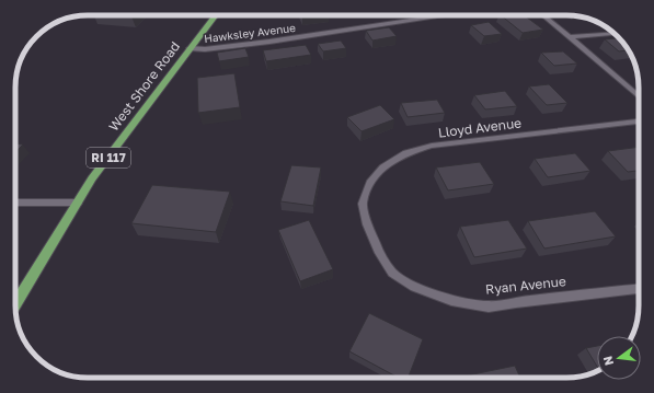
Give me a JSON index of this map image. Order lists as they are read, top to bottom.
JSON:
{
  "streets": {
    "main road": ["West Shore Road", "RI 117"],
    "street": ["Hawksley Avenue", "Lloyd Avenue", "Ryan Avenue"]
  },
  "crossings": [
    ["Hawksley Avenue", "West Shore Road"],
    ["Lloyd Avenue", "Ryan Avenue"]
  ],
  "north": "left"
}
